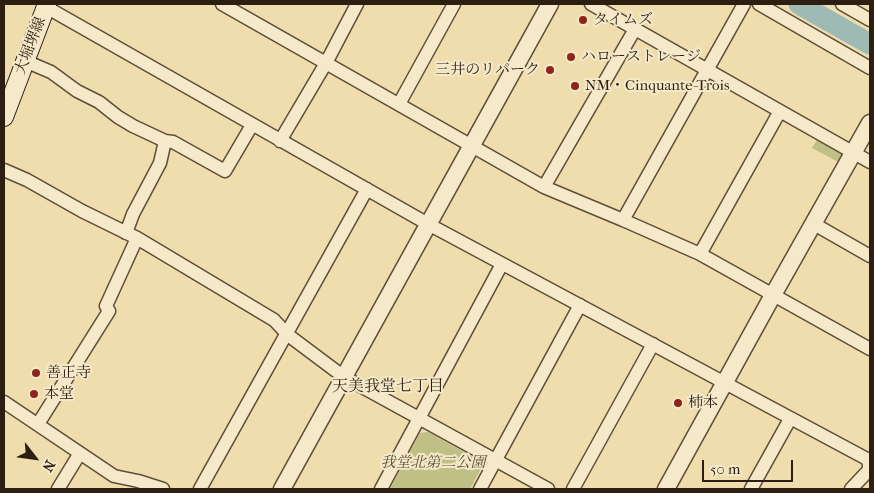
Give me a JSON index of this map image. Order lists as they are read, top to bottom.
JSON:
{
  "streets": {
    "main road": ["大堀堺線"]
  },
  "districts": ["天美我堂七丁目"],
  "parks": ["我堂北第二公園"],
  "places": [
    "タイムズ",
    "ハローストレージ",
    "三井のリパーク",
    "NM・Cinquante-Trois",
    "善正寺",
    "本堂",
    "柿本"
  ],
  "scale_bar": "50 m",
  "north": "bottom right"
}
